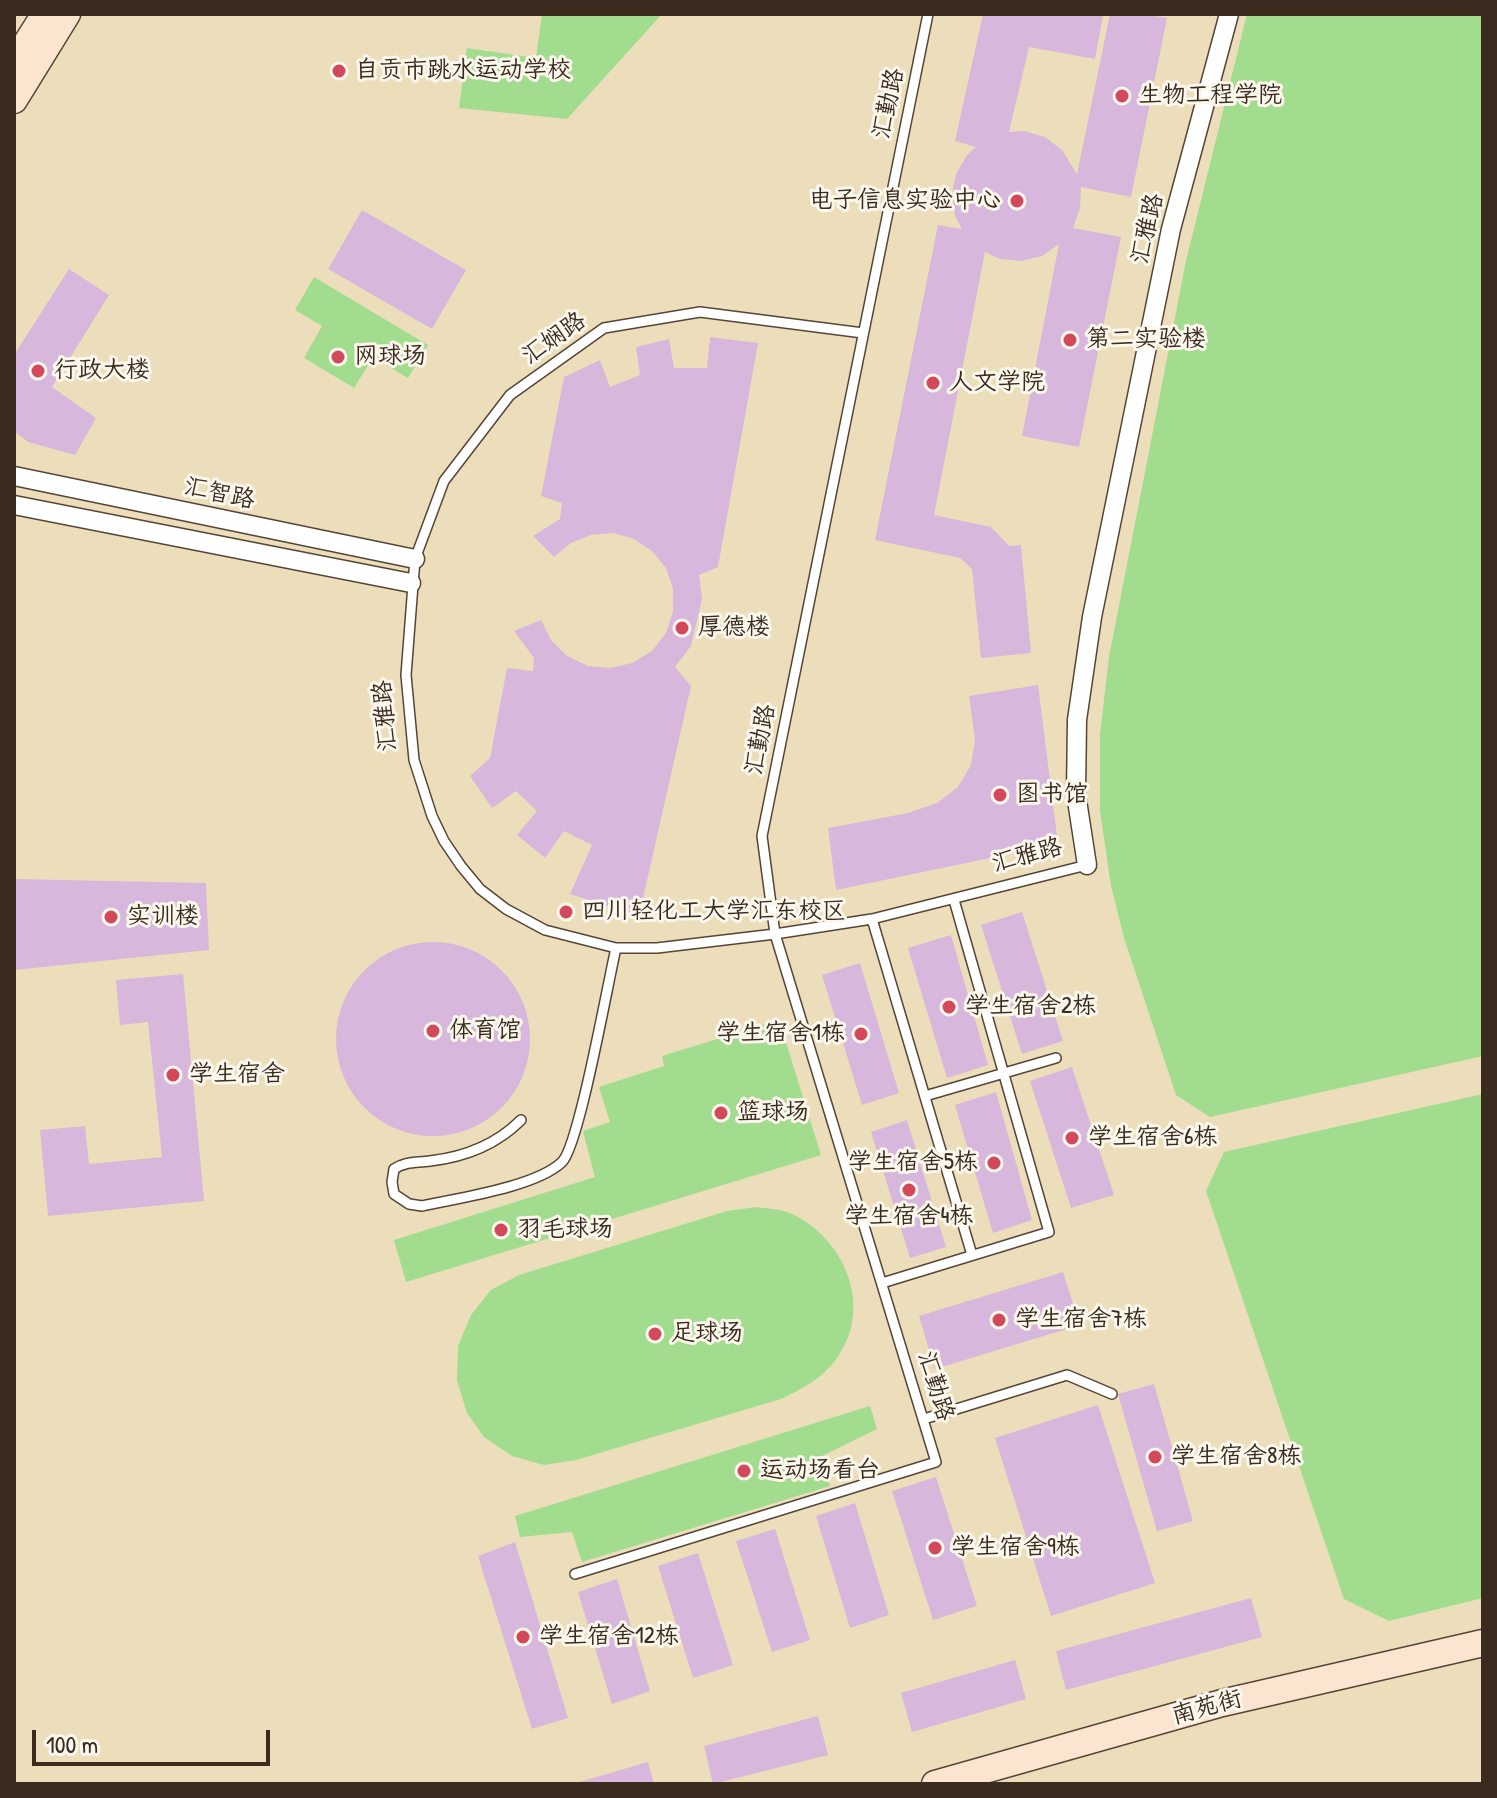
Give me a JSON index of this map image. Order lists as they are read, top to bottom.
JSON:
{
  "streets": {
    "main road": ["南苑街"],
    "street": ["汇雅路", "汇智路"],
    "lane": ["汇勤路", "汇娴路"]
  },
  "crossings": [
    ["汇勤路", "汇雅路"],
    ["汇勤路", "汇娴路"],
    ["汇雅路", "汇娴路"],
    ["汇雅路", "汇智路"],
    ["汇娴路", "汇智路"]
  ],
  "places": [
    "自贡市跳水运动学校",
    "生物工程学院",
    "电子信息实验中心",
    "第二实验楼",
    "网球场",
    "行政大楼",
    "人文学院",
    "厚德楼",
    "图书馆",
    "四川轻化工大学汇东校区",
    "实训楼",
    "学生宿舍2栋",
    "体育馆",
    "学生宿舍1栋",
    "学生宿舍",
    "篮球场",
    "学生宿舍6栋",
    "学生宿舍5栋",
    "学生宿舍4栋",
    "羽毛球场",
    "学生宿舍7栋",
    "足球场",
    "学生宿舍8栋",
    "运动场看台",
    "学生宿舍9栋",
    "学生宿舍12栋"
  ],
  "scale_bar": "100 m"
}
